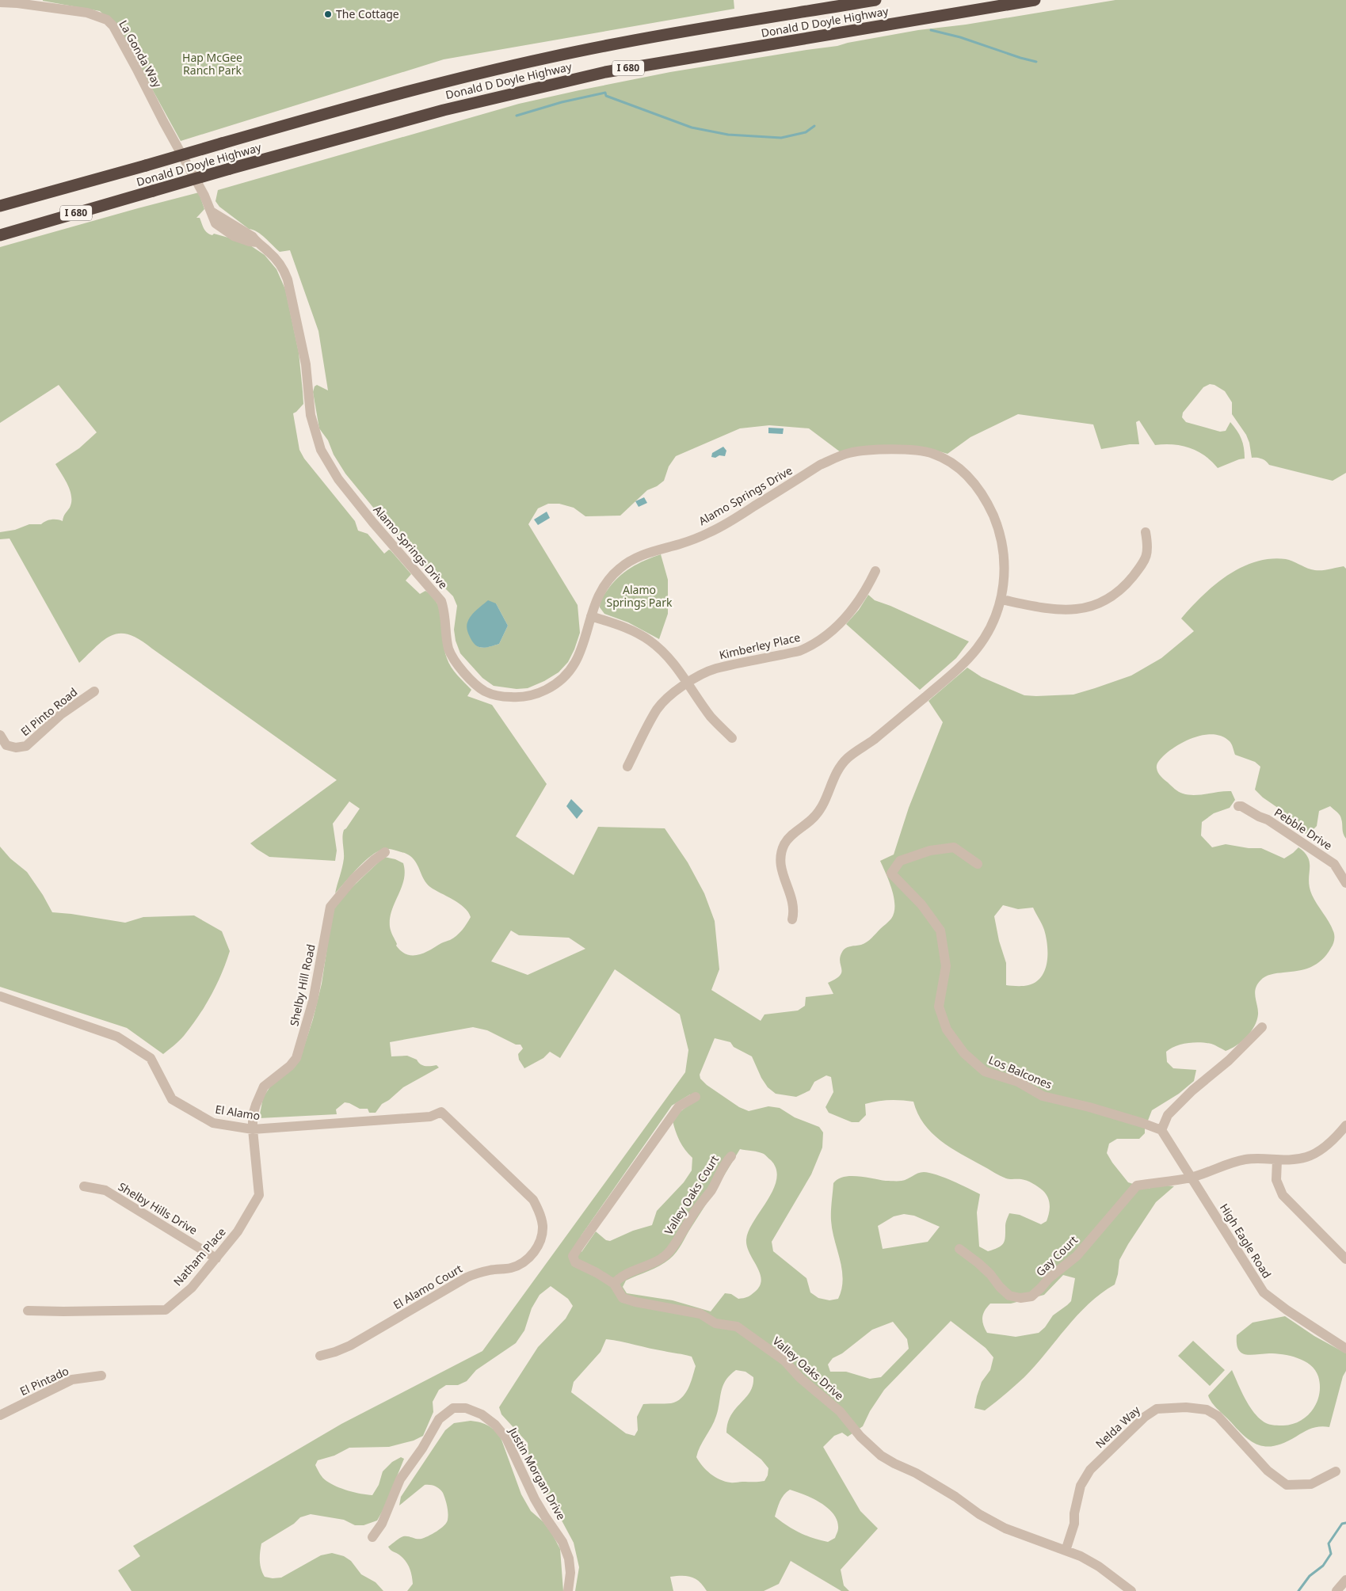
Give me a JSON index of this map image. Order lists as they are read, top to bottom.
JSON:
{
  "streets": {
    "highway": ["Donald D Doyle Highway", "I 680"],
    "street": [
      "La Gonda Way",
      "Alamo Springs Drive",
      "Kimberley Place",
      "El Pinto Road",
      "Pebble Drive",
      "Shelby Hill Road",
      "Los Balcones",
      "El Alamo",
      "Valley Oaks Court",
      "Shelby Hills Drive",
      "High Eagle Road",
      "Gay Court",
      "Natham Place",
      "El Alamo Court",
      "Valley Oaks Drive",
      "El Pintado",
      "Nelda Way",
      "Justin Morgan Drive"
    ]
  },
  "crossings": [
    ["La Gonda Way", "Alamo Springs Drive"],
    ["Shelby Hill Road", "El Alamo"],
    ["Shelby Hill Road", "Natham Place"],
    ["Los Balcones", "High Eagle Road"],
    ["El Alamo", "Natham Place"],
    ["El Alamo", "El Alamo Court"],
    ["Valley Oaks Court", "Valley Oaks Drive"],
    ["Shelby Hills Drive", "Natham Place"],
    ["High Eagle Road", "Gay Court"],
    ["Valley Oaks Drive", "Nelda Way"]
  ],
  "parks": ["Hap McGee Ranch Park", "Alamo Springs Park"],
  "places": ["The Cottage"]
}
